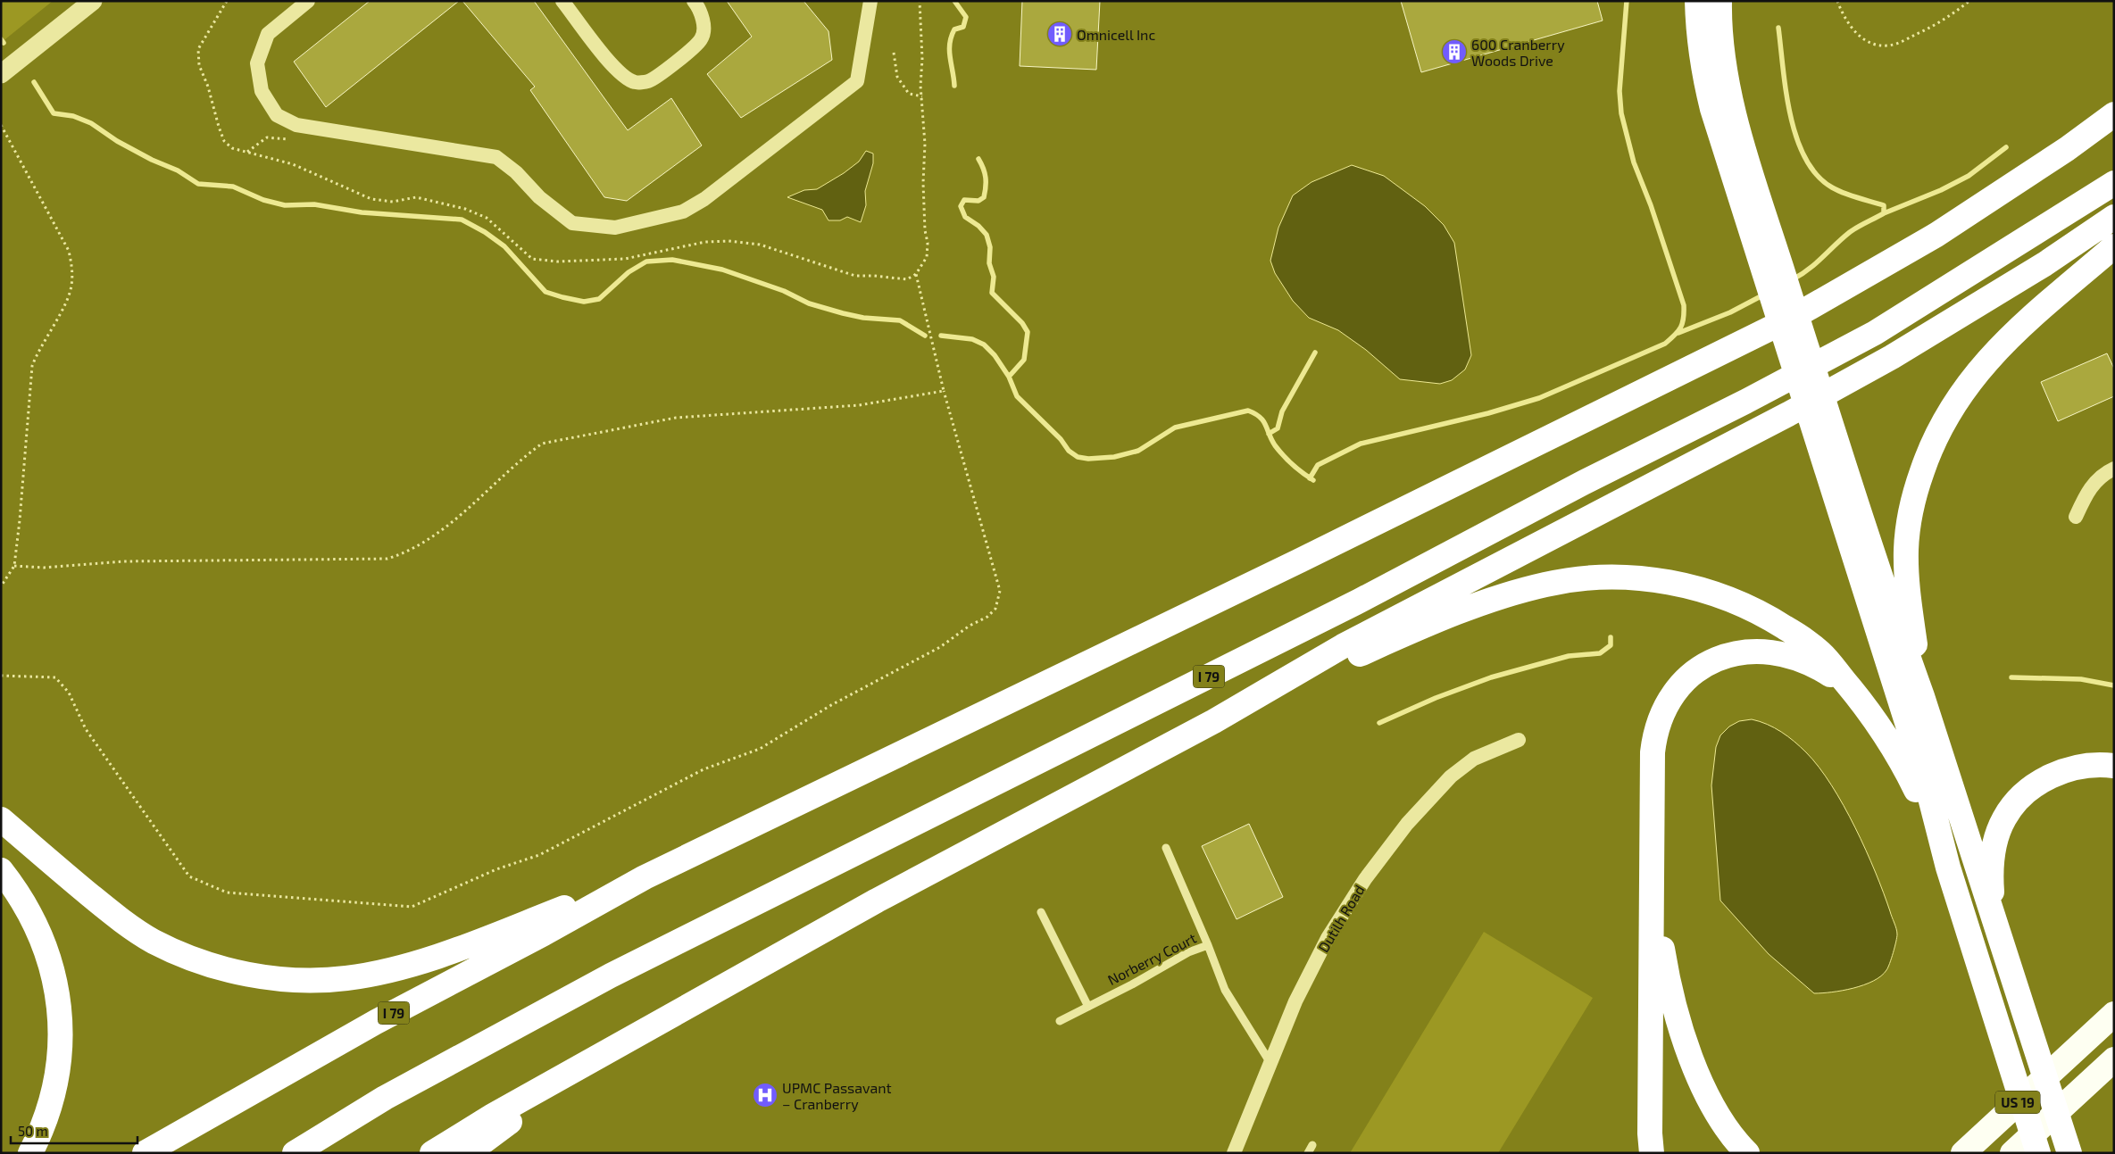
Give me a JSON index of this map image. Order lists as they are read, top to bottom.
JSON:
{
  "streets": {
    "highway": ["I 79", "US 19"],
    "street": ["Dutilh Road"],
    "lane": ["Norberry Court"]
  },
  "crossings": [
    ["Dutilh Road", "Norberry Court"]
  ],
  "places": {
    "building": ["Omnicell Inc", "600 Cranberry Woods Drive"],
    "hospital": ["UPMC Passavant – Cranberry"]
  },
  "scale_bar": "50 m"
}
